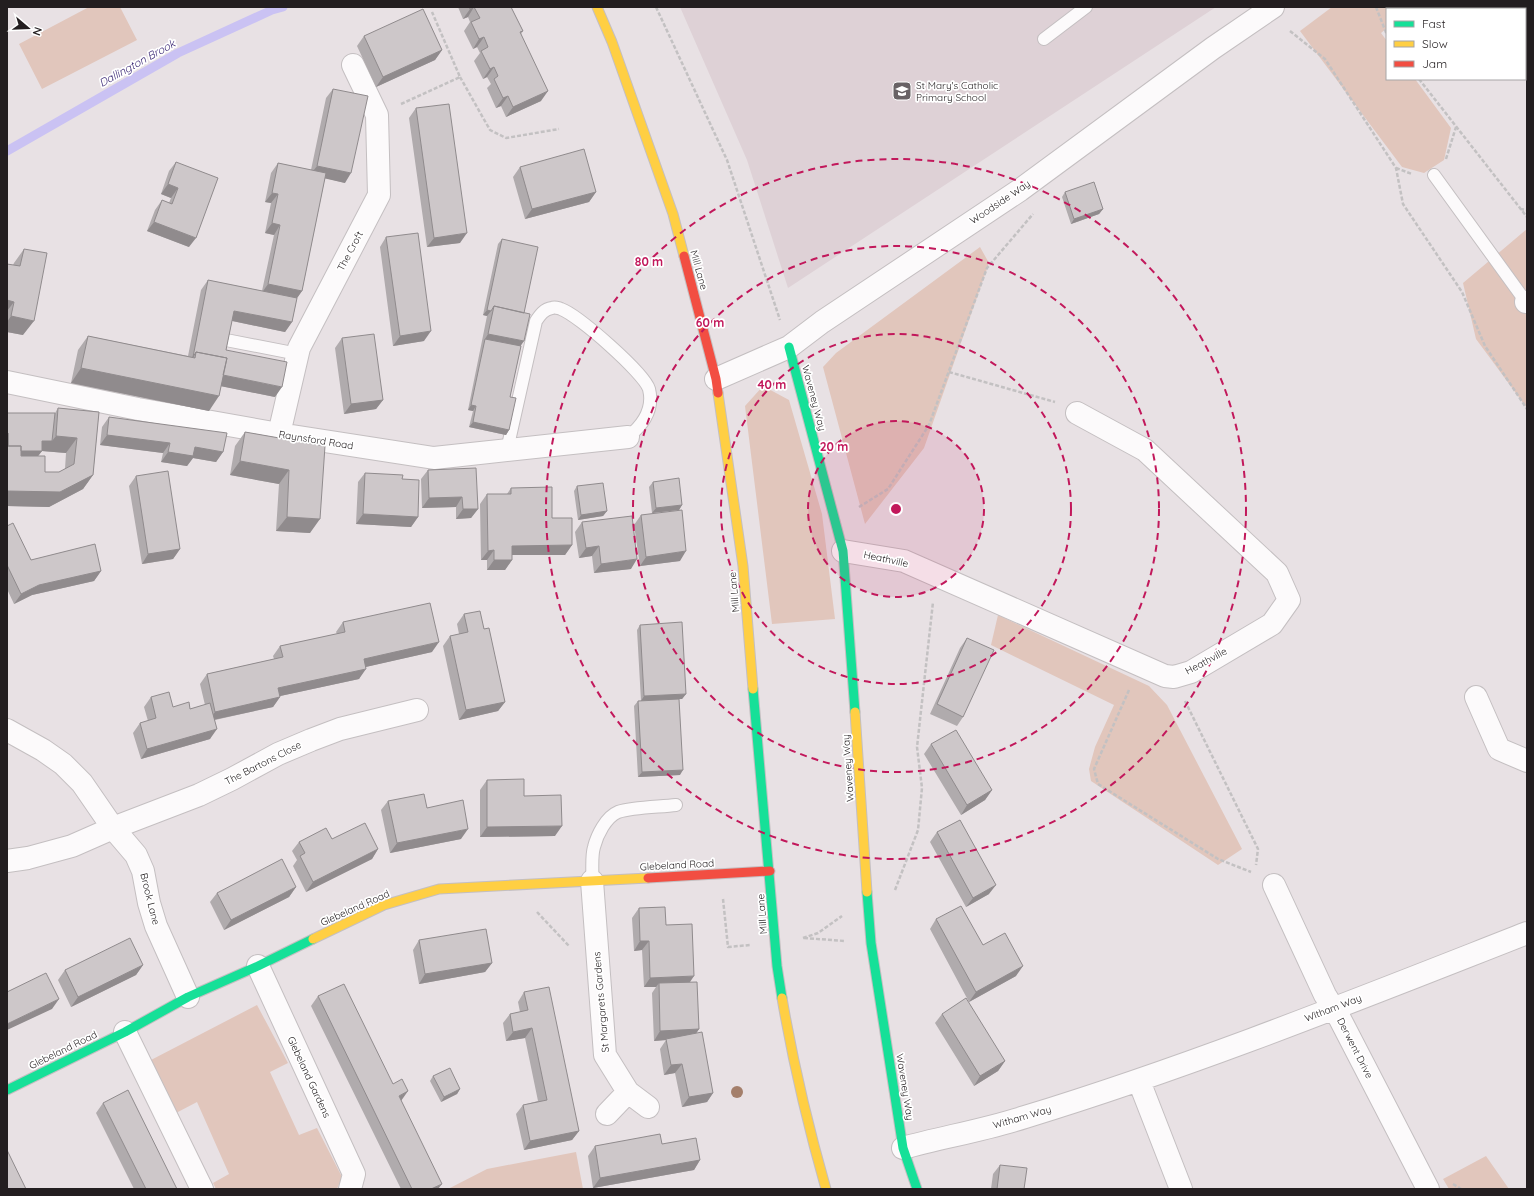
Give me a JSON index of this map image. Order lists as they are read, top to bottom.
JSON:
{
  "streets": {
    "street": [
      "Woodside Way",
      "The Croft",
      "Mill Lane",
      "Waveney Way",
      "Raynsford Road",
      "Heathville",
      "The Bartons Close",
      "Glebeland Road",
      "Brook Lane",
      "St Margarets Gardens",
      "Witham Way",
      "Derwent Drive",
      "Glebeland Gardens"
    ]
  },
  "crossings": [
    ["Woodside Way", "Mill Lane"],
    ["Woodside Way", "Waveney Way"],
    ["The Croft", "Raynsford Road"],
    ["Mill Lane", "Glebeland Road"],
    ["Waveney Way", "Heathville"],
    ["Waveney Way", "Witham Way"],
    ["The Bartons Close", "Brook Lane"],
    ["Glebeland Road", "Brook Lane"],
    ["Glebeland Road", "St Margarets Gardens"],
    ["Glebeland Road", "Glebeland Gardens"],
    ["Witham Way", "Derwent Drive"]
  ],
  "water": ["Dallington Brook"],
  "places": {
    "school or university": ["St Mary's Catholic Primary School"]
  },
  "legend": ["Fast", "Slow", "Jam"],
  "north": "right",
  "rings": [
    "80 m",
    "60 m",
    "40 m",
    "20 m"
  ]
}
